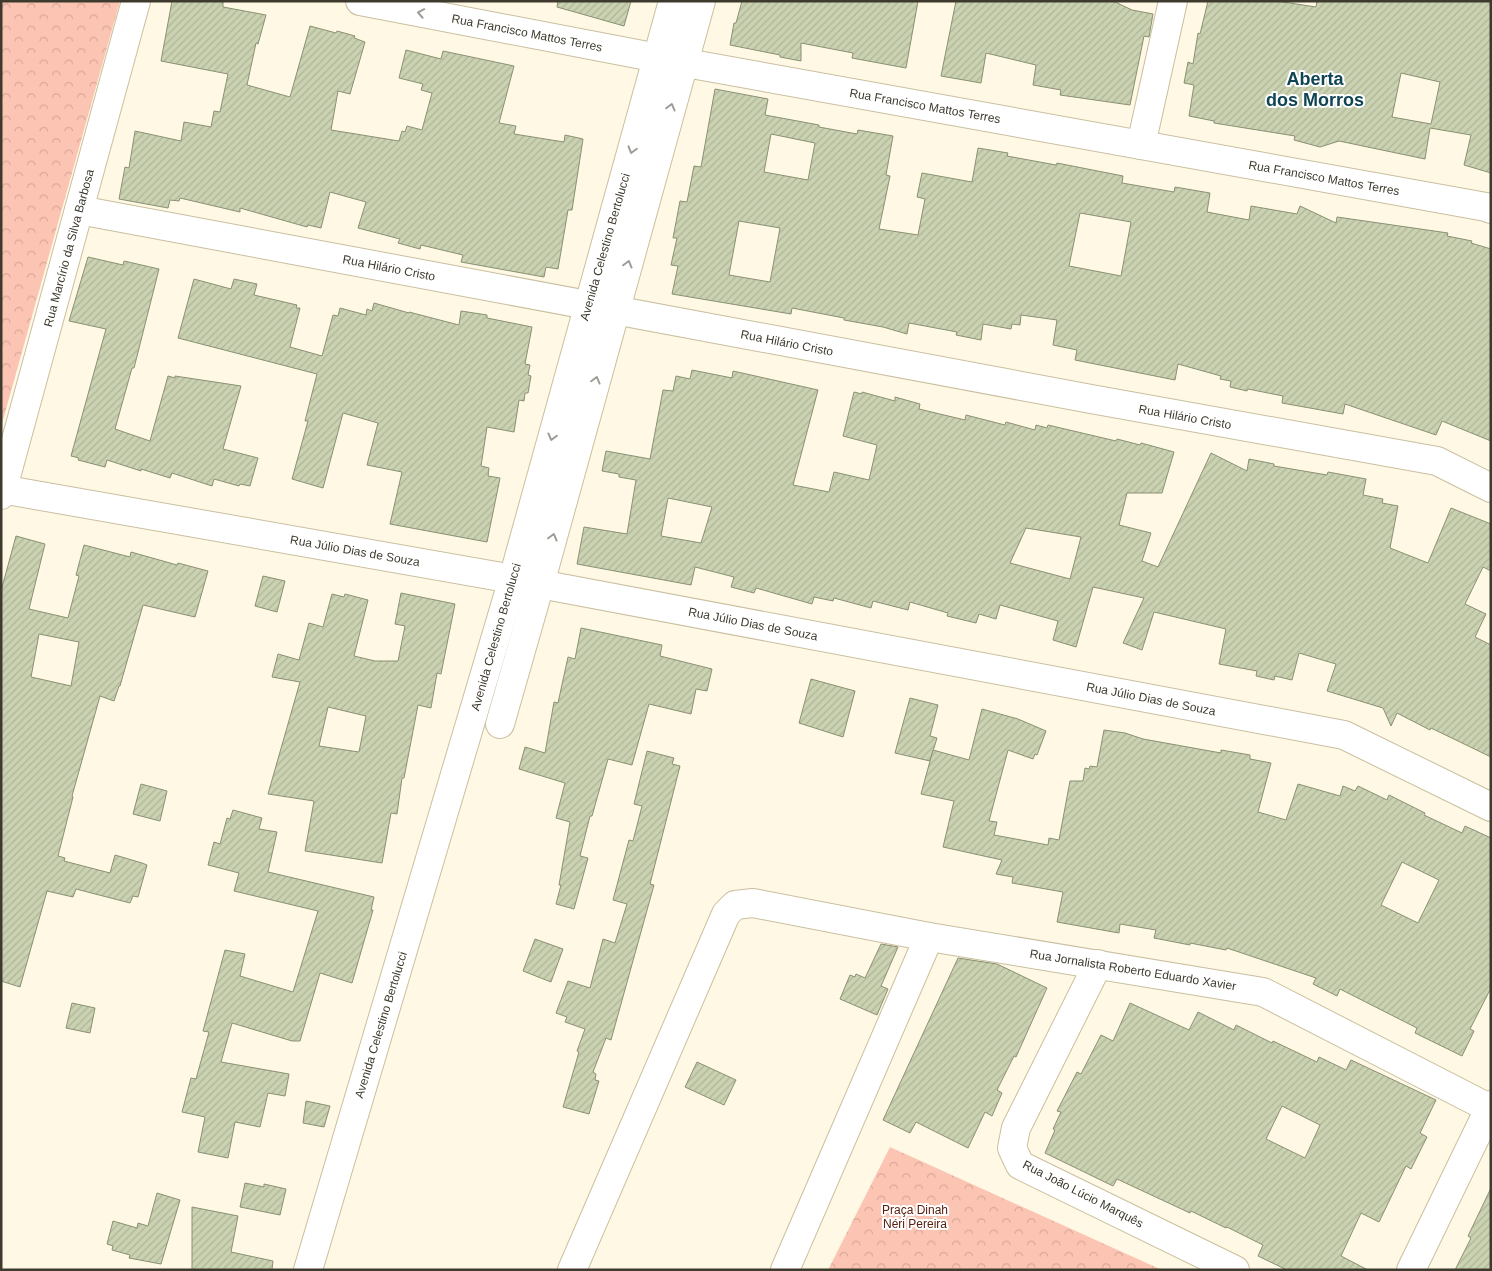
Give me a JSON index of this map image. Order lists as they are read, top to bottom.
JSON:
{
  "streets": {
    "street": [
      "Rua Francisco Mattos Terres",
      "Avenida Celestino Bertolucci",
      "Rua Marcírio da Silva Barbosa",
      "Rua Hilário Cristo",
      "Rua Júlio Dias de Souza",
      "Rua Jornalista Roberto Eduardo Xavier",
      "Rua João Lúcio Marquês"
    ]
  },
  "crossings": [
    ["Rua Francisco Mattos Terres", "Avenida Celestino Bertolucci"],
    ["Avenida Celestino Bertolucci", "Rua Hilário Cristo"],
    ["Avenida Celestino Bertolucci", "Rua Júlio Dias de Souza"],
    ["Rua Marcírio da Silva Barbosa", "Rua Hilário Cristo"],
    ["Rua Marcírio da Silva Barbosa", "Rua Júlio Dias de Souza"],
    ["Rua Jornalista Roberto Eduardo Xavier", "Rua João Lúcio Marquês"]
  ],
  "districts": ["Aberta dos Morros"],
  "parks": ["Praça Dinah Néri Pereira"]
}
